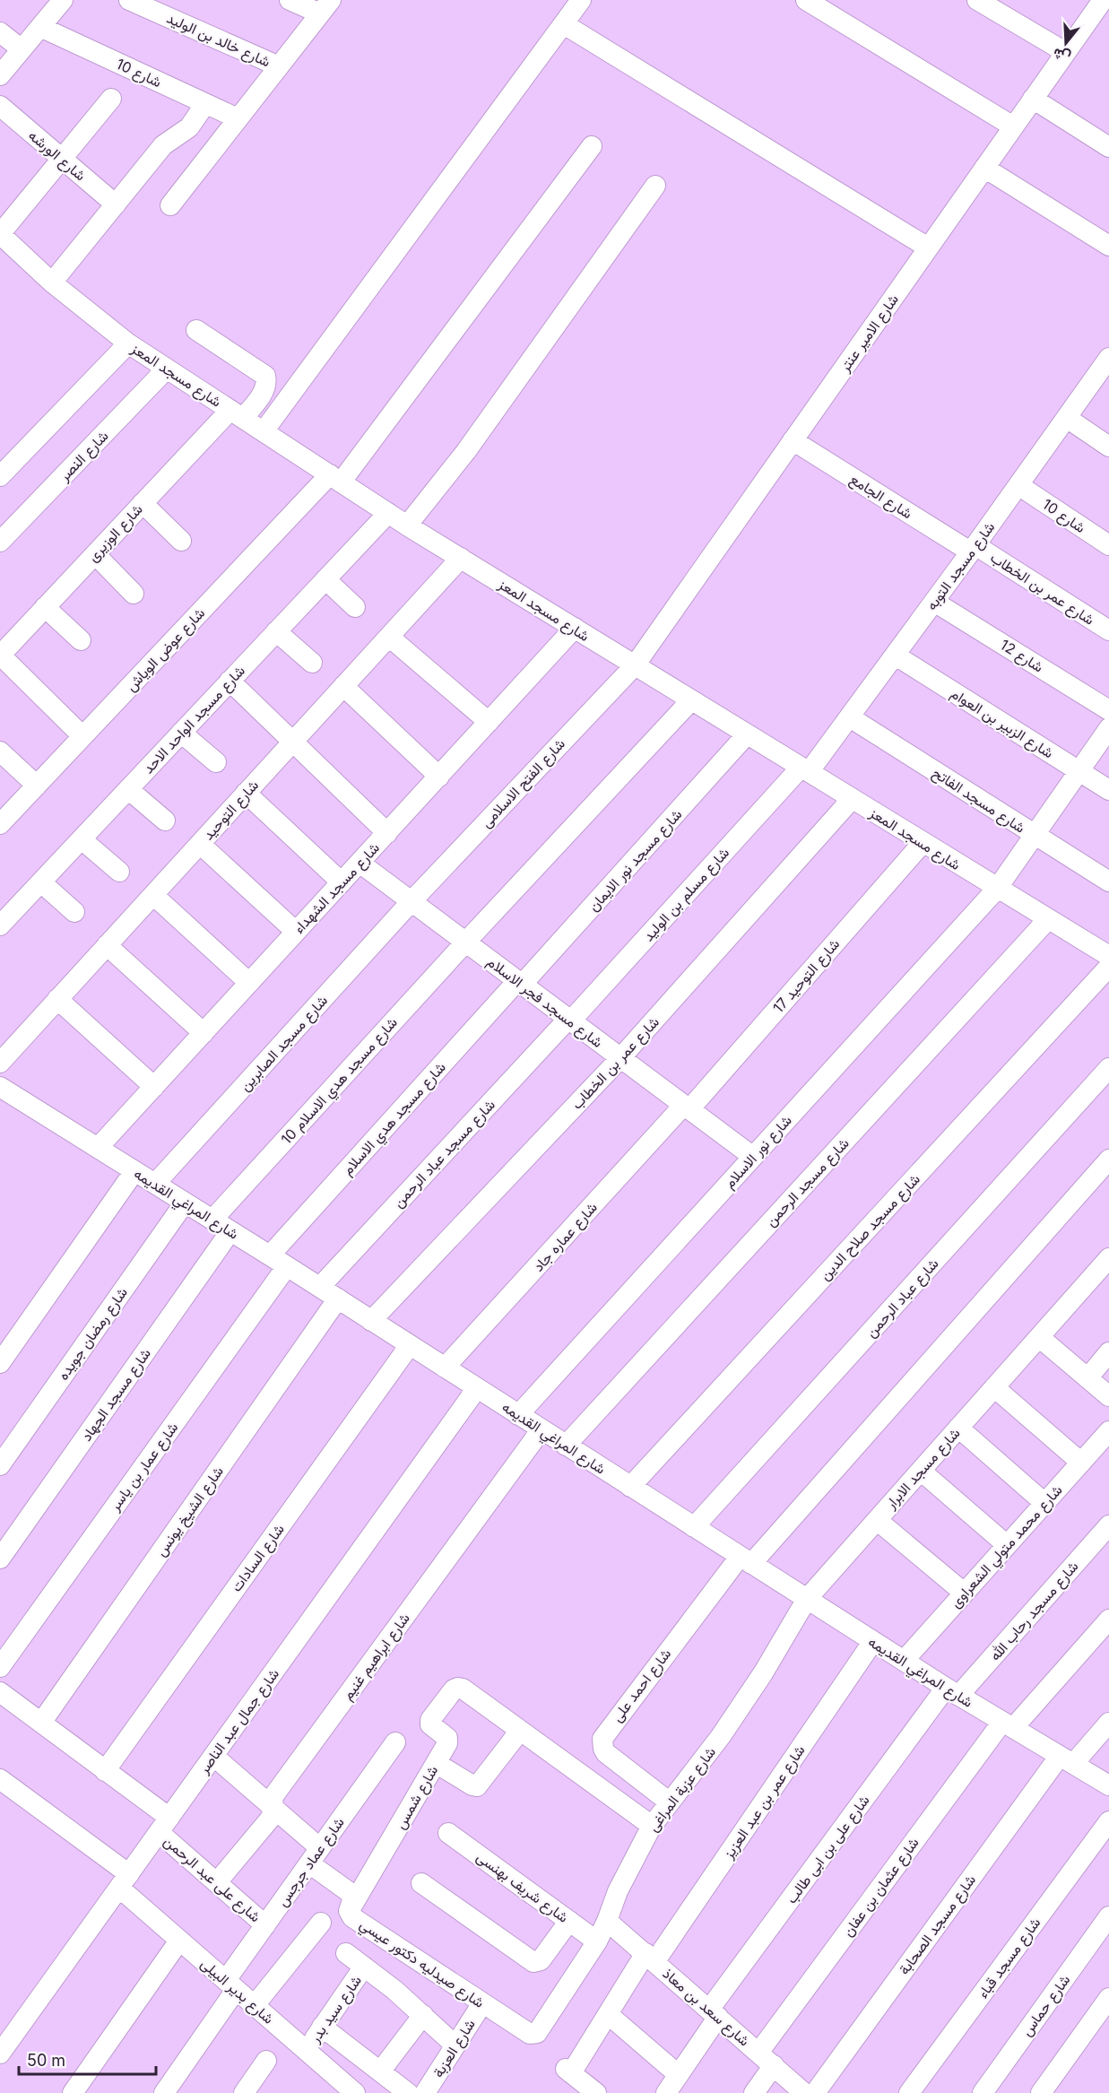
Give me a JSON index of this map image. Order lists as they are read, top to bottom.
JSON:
{
  "streets": {
    "street": [
      "شارع خالد بن الوليد",
      "شارع 10",
      "شارع الورشه",
      "شارع الامير عنتر",
      "شارع مسجد المعز",
      "شارع النصر",
      "شارع الجامع",
      "شارع الوزيرى",
      "شارع مسجد التوبه",
      "شارع عمر بن الخطاب",
      "شارع عوض الوياش",
      "شارع 12",
      "شارع مسجد الواحد الاحد",
      "شارع الزبير بن العوام",
      "شارع الفتح الاسلامى",
      "شارع مسجد الفاتح",
      "شارع التوحيد",
      "شارع مسجد نور الايمان",
      "شارع مسجد الشهداء",
      "شارع مسلم بن الوليد",
      "شارع التوحيد 17",
      "شارع مسجد فجر الاسلام",
      "شارع مسجد الصابرين",
      "شارع مسجد هدي الاسلام 10",
      "شارع مسجد هدي الاسلام",
      "شارع نور الاسلام",
      "شارع مسجد عباد الرحمن",
      "شارع مسجد الرحمن",
      "شارع المراغي القديمه",
      "شارع مسجد صلاح الدين",
      "شارع عماره جاد",
      "شارع عباد الرحمن",
      "شارع رمضان جويده",
      "شارع مسجد الجهاد",
      "شارع عمار بن ياسر",
      "شارع مسجد الابرار",
      "شارع الشيخ يونس",
      "شارع محمد متولي الشعراوى",
      "شارع السادات",
      "شارع مسجد رحاب الله",
      "شارع ابراهيم غنيم",
      "شارع احمد على",
      "شارع جمال عبد الناصر",
      "شارع عزبة المراغى",
      "شارع شمس",
      "شارع عمر بن عبد العزيز",
      "شارع على بن ابى طالب",
      "شارع عماد جرجس",
      "شارع على عبد الرحمن",
      "شارع شريف بهنسى",
      "شارع عثمان بن عفان",
      "شارع مسجد الصحابة",
      "شارع مسجد قباء",
      "شارع صيدليه دكتور عيسي",
      "شارع بدير البيلى",
      "شارع حماس",
      "شارع سعد بن معاذ",
      "شارع سيد بدر",
      "شارع العزبة"
    ]
  },
  "crossings": [
    ["شارع 10", "شارع مسجد التوبه"],
    ["شارع الامير عنتر", "شارع مسجد المعز"],
    ["شارع الامير عنتر", "شارع الجامع"],
    ["شارع الامير عنتر", "شارع الفتح الاسلامى"],
    ["شارع مسجد المعز", "شارع النصر"],
    ["شارع مسجد المعز", "شارع الوزيرى"],
    ["شارع مسجد المعز", "شارع مسجد التوبه"],
    ["شارع مسجد المعز", "شارع عمر بن الخطاب"],
    ["شارع مسجد المعز", "شارع عوض الوياش"],
    ["شارع مسجد المعز", "شارع مسجد الواحد الاحد"],
    ["شارع مسجد المعز", "شارع الفتح الاسلامى"],
    ["شارع مسجد المعز", "شارع التوحيد"],
    ["شارع مسجد المعز", "شارع مسجد نور الايمان"],
    ["شارع مسجد المعز", "شارع مسجد الشهداء"],
    ["شارع مسجد المعز", "شارع مسلم بن الوليد"],
    ["شارع مسجد المعز", "شارع التوحيد 17"],
    ["شارع مسجد المعز", "شارع نور الاسلام"],
    ["شارع مسجد المعز", "شارع مسجد الرحمن"],
    ["شارع الجامع", "شارع مسجد التوبه"],
    ["شارع الجامع", "شارع عمر بن الخطاب"],
    ["شارع مسجد التوبه", "شارع عمر بن الخطاب"],
    ["شارع مسجد التوبه", "شارع 12"],
    ["شارع مسجد التوبه", "شارع الزبير بن العوام"],
    ["شارع مسجد التوبه", "شارع مسجد الفاتح"],
    ["شارع مسجد التوبه", "شارع مسلم بن الوليد"],
    ["شارع عمر بن الخطاب", "شارع مسجد فجر الاسلام"],
    ["شارع عمر بن الخطاب", "شارع المراغي القديمه"],
    ["شارع الزبير بن العوام", "شارع نور الاسلام"],
    ["شارع الفتح الاسلامى", "شارع مسجد فجر الاسلام"],
    ["شارع الفتح الاسلامى", "شارع مسجد الصابرين"],
    ["شارع مسجد الفاتح", "شارع نور الاسلام"],
    ["شارع مسجد نور الايمان", "شارع مسجد فجر الاسلام"],
    ["شارع مسجد نور الايمان", "شارع مسجد هدي الاسلام"],
    ["شارع مسجد الشهداء", "شارع مسجد فجر الاسلام"],
    ["شارع مسجد الشهداء", "شارع المراغي القديمه"],
    ["شارع مسلم بن الوليد", "شارع مسجد فجر الاسلام"],
    ["شارع مسلم بن الوليد", "شارع مسجد عباد الرحمن"],
    ["شارع التوحيد 17", "شارع مسجد فجر الاسلام"],
    ["شارع التوحيد 17", "شارع عماره جاد"],
    ["شارع مسجد فجر الاسلام", "شارع مسجد الصابرين"],
    ["شارع مسجد فجر الاسلام", "شارع مسجد هدي الاسلام 10"],
    ["شارع مسجد فجر الاسلام", "شارع مسجد هدي الاسلام"],
    ["شارع مسجد فجر الاسلام", "شارع نور الاسلام"],
    ["شارع مسجد فجر الاسلام", "شارع مسجد عباد الرحمن"],
    ["شارع مسجد فجر الاسلام", "شارع عماره جاد"],
    ["شارع مسجد الصابرين", "شارع المراغي القديمه"],
    ["شارع مسجد هدي الاسلام 10", "شارع المراغي القديمه"],
    ["شارع مسجد هدي الاسلام", "شارع المراغي القديمه"],
    ["شارع نور الاسلام", "شارع المراغي القديمه"],
    ["شارع مسجد عباد الرحمن", "شارع المراغي القديمه"],
    ["شارع مسجد الرحمن", "شارع المراغي القديمه"],
    ["شارع المراغي القديمه", "شارع مسجد صلاح الدين"],
    ["شارع المراغي القديمه", "شارع عماره جاد"],
    ["شارع المراغي القديمه", "شارع عباد الرحمن"],
    ["شارع المراغي القديمه", "شارع رمضان جويده"],
    ["شارع المراغي القديمه", "شارع مسجد الجهاد"],
    ["شارع المراغي القديمه", "شارع عمار بن ياسر"],
    ["شارع المراغي القديمه", "شارع مسجد الابرار"],
    ["شارع المراغي القديمه", "شارع الشيخ يونس"],
    ["شارع المراغي القديمه", "شارع محمد متولي الشعراوى"],
    ["شارع المراغي القديمه", "شارع السادات"],
    ["شارع المراغي القديمه", "شارع مسجد رحاب الله"],
    ["شارع المراغي القديمه", "شارع ابراهيم غنيم"],
    ["شارع المراغي القديمه", "شارع احمد على"],
    ["شارع المراغي القديمه", "شارع جمال عبد الناصر"],
    ["شارع المراغي القديمه", "شارع عزبة المراغى"],
    ["شارع المراغي القديمه", "شارع عمر بن عبد العزيز"],
    ["شارع المراغي القديمه", "شارع على بن ابى طالب"],
    ["شارع المراغي القديمه", "شارع عثمان بن عفان"],
    ["شارع المراغي القديمه", "شارع مسجد الصحابة"],
    ["شارع مسجد الابرار", "شارع عزبة المراغى"],
    ["شارع الشيخ يونس", "شارع على عبد الرحمن"],
    ["شارع السادات", "شارع على عبد الرحمن"],
    ["شارع مسجد رحاب الله", "شارع على بن ابى طالب"],
    ["شارع ابراهيم غنيم", "شارع على عبد الرحمن"],
    ["شارع احمد على", "شارع عزبة المراغى"],
    ["شارع جمال عبد الناصر", "شارع على عبد الرحمن"],
    ["شارع جمال عبد الناصر", "شارع بدير البيلى"],
    ["شارع عزبة المراغى", "شارع شريف بهنسى"],
    ["شارع عزبة المراغى", "شارع صيدليه دكتور عيسي"],
    ["شارع عزبة المراغى", "شارع سعد بن معاذ"],
    ["شارع شمس", "شارع صيدليه دكتور عيسي"],
    ["شارع عمر بن عبد العزيز", "شارع سعد بن معاذ"],
    ["شارع على بن ابى طالب", "شارع سعد بن معاذ"],
    ["شارع عماد جرجس", "شارع على عبد الرحمن"],
    ["شارع عماد جرجس", "شارع صيدليه دكتور عيسي"],
    ["شارع عماد جرجس", "شارع بدير البيلى"],
    ["شارع عثمان بن عفان", "شارع سعد بن معاذ"],
    ["شارع صيدليه دكتور عيسي", "شارع العزبة"],
    ["شارع بدير البيلى", "شارع سيد بدر"]
  ],
  "scale_bar": "50 m",
  "north": "bottom"
}
